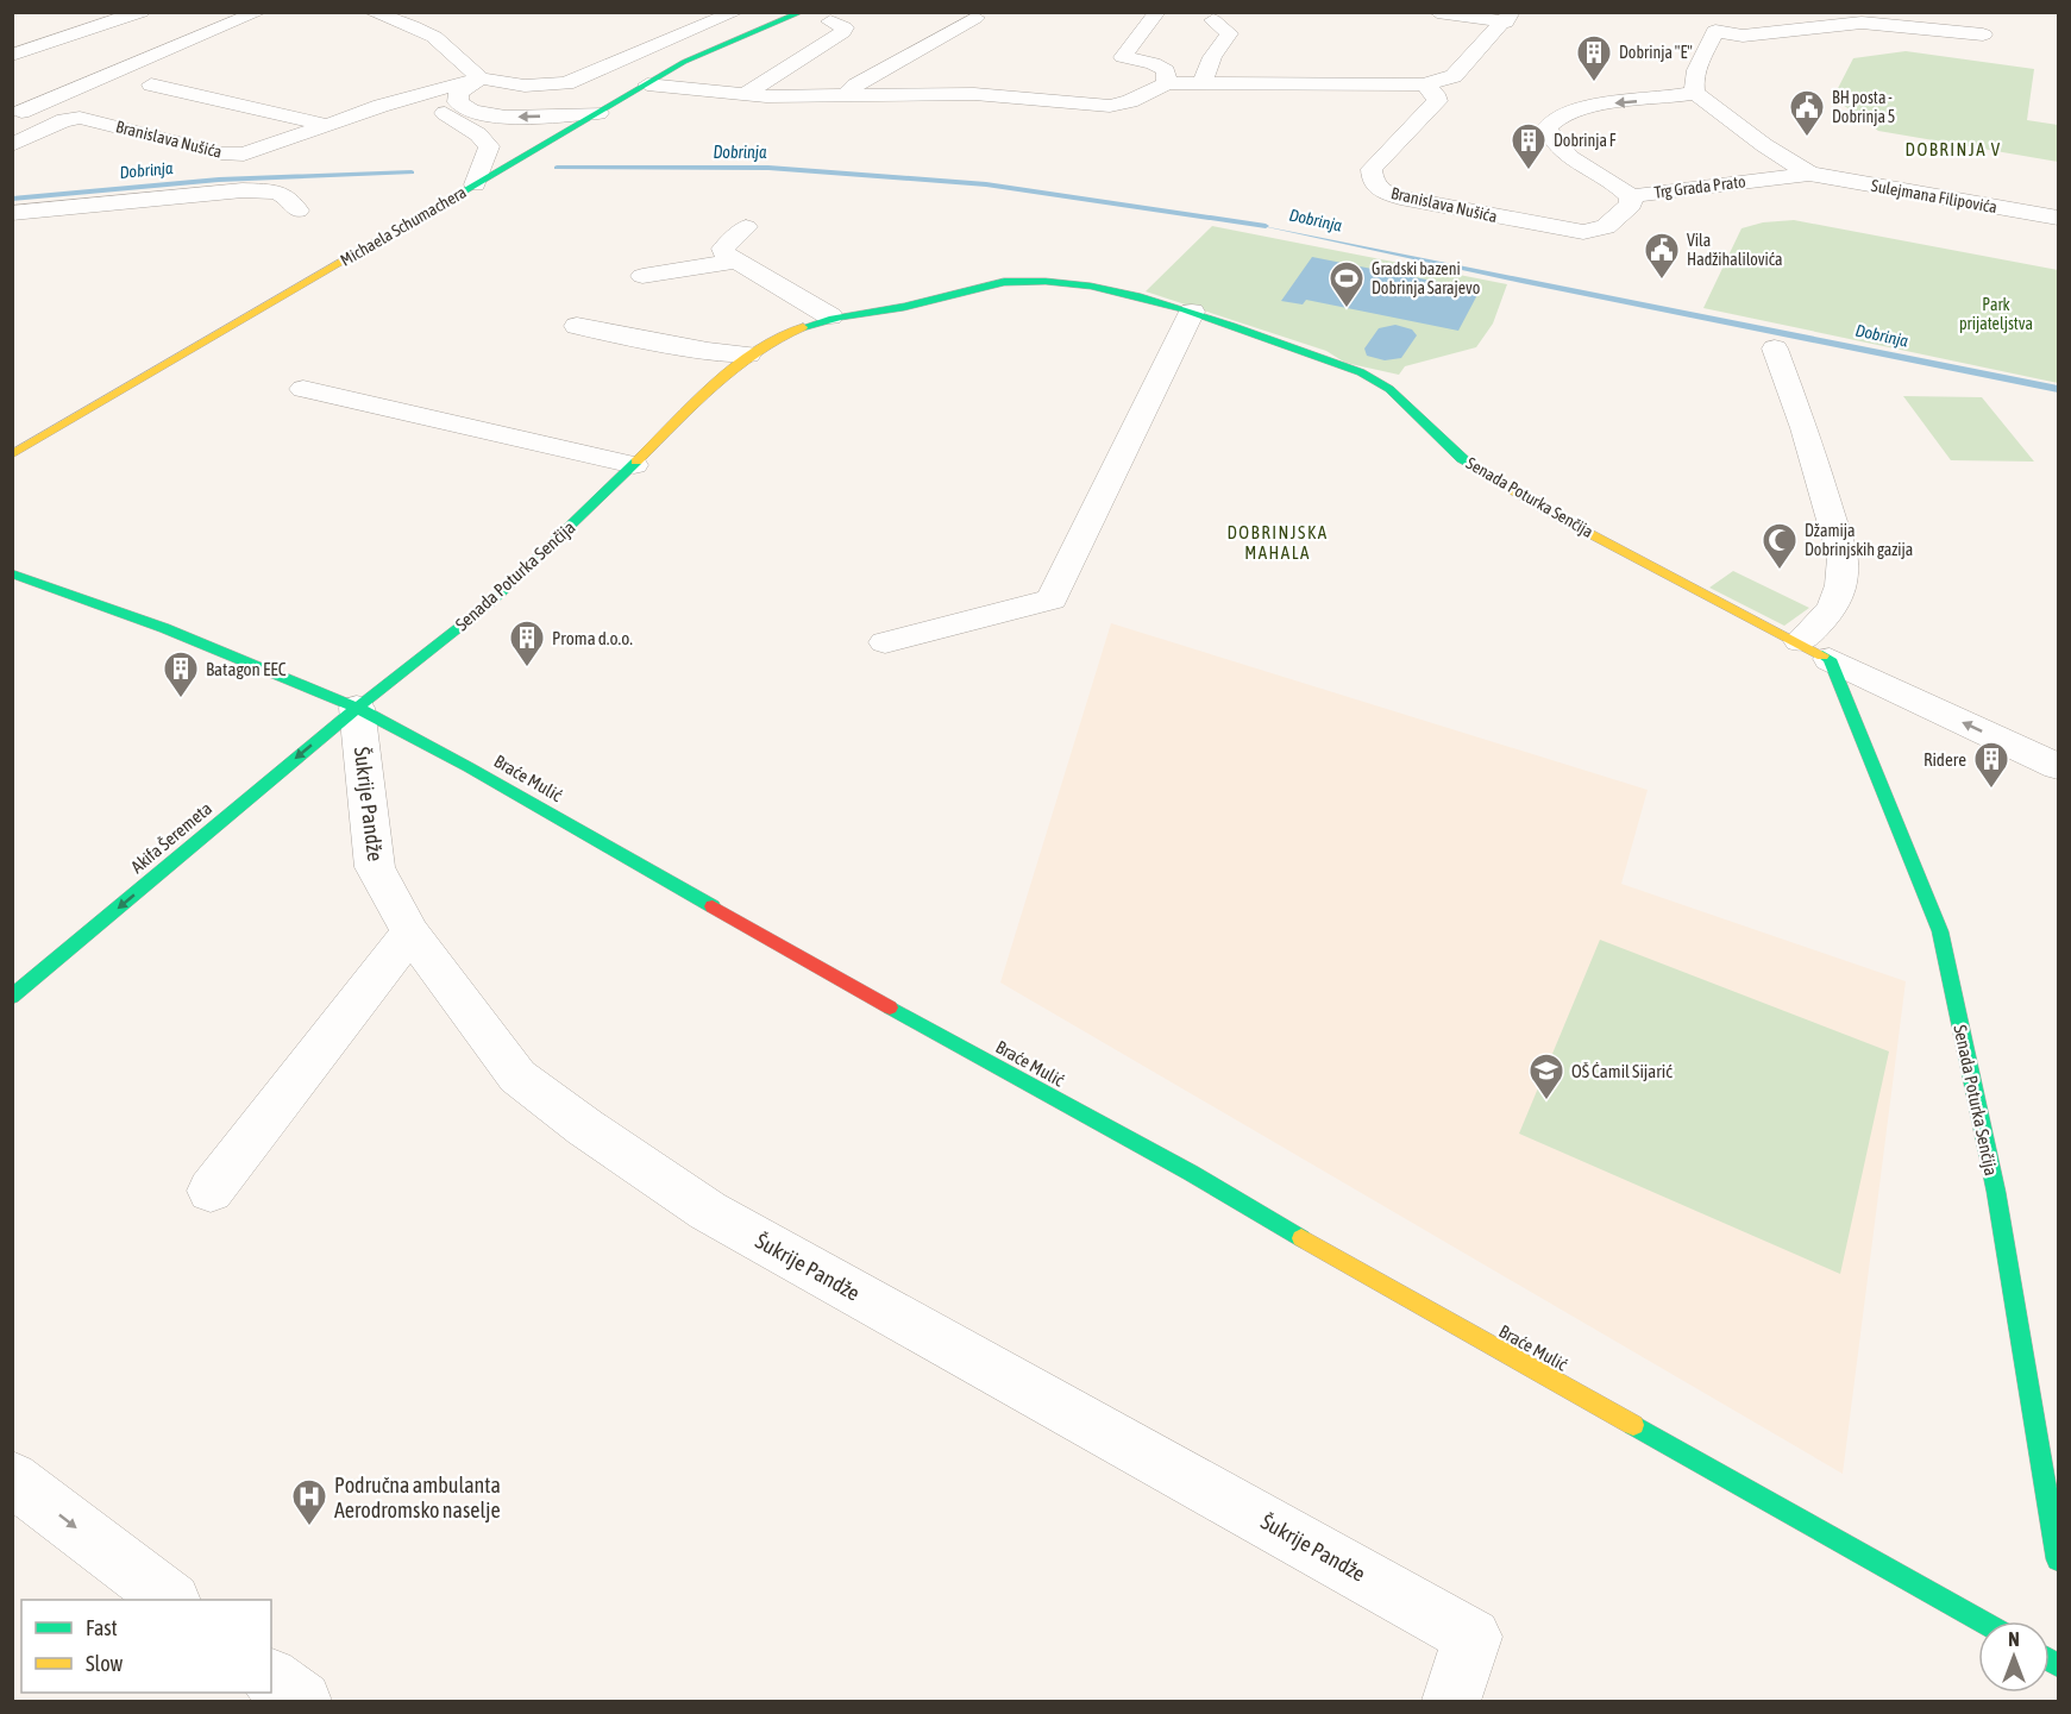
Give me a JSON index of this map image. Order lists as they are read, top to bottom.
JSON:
{
  "streets": {
    "street": [
      "Branislava Nušića",
      "Trg Grada Prato",
      "Sulejmana Filipovića",
      "Michaela Schumachera",
      "Senada Poturka Senčija",
      "Braće Mulić",
      "Šukrije Pandže",
      "Akifa Šeremeta"
    ]
  },
  "crossings": [
    ["Branislava Nušića", "Trg Grada Prato"],
    ["Trg Grada Prato", "Sulejmana Filipovića"],
    ["Senada Poturka Senčija", "Braće Mulić"],
    ["Senada Poturka Senčija", "Šukrije Pandže"],
    ["Senada Poturka Senčija", "Akifa Šeremeta"],
    ["Braće Mulić", "Šukrije Pandže"],
    ["Braće Mulić", "Akifa Šeremeta"],
    ["Šukrije Pandže", "Akifa Šeremeta"]
  ],
  "one_way": ["Akifa Šeremeta"],
  "districts": ["DOBRINJA V", "DOBRINJSKA MAHALA"],
  "water": ["Dobrinja"],
  "parks": ["Park prijateljstva"],
  "places": {
    "building": [
      "Dobrinja \"E\"",
      "Dobrinja F",
      "Proma d.o.o.",
      "Batagon EEC",
      "Ridere"
    ],
    "public building": ["BH posta - Dobrinja 5", "Vila Hadžihalilovića"],
    "sports": ["Gradski bazeni Dobrinja Sarajevo"],
    "mosque": ["Džamija Dobrinjskih gazija"],
    "school or university": ["OŠ Ćamil Sijarić"],
    "hospital": ["Područna ambulanta Aerodromsko naselje"]
  },
  "legend": ["Fast", "Slow"],
  "north": "top"
}
